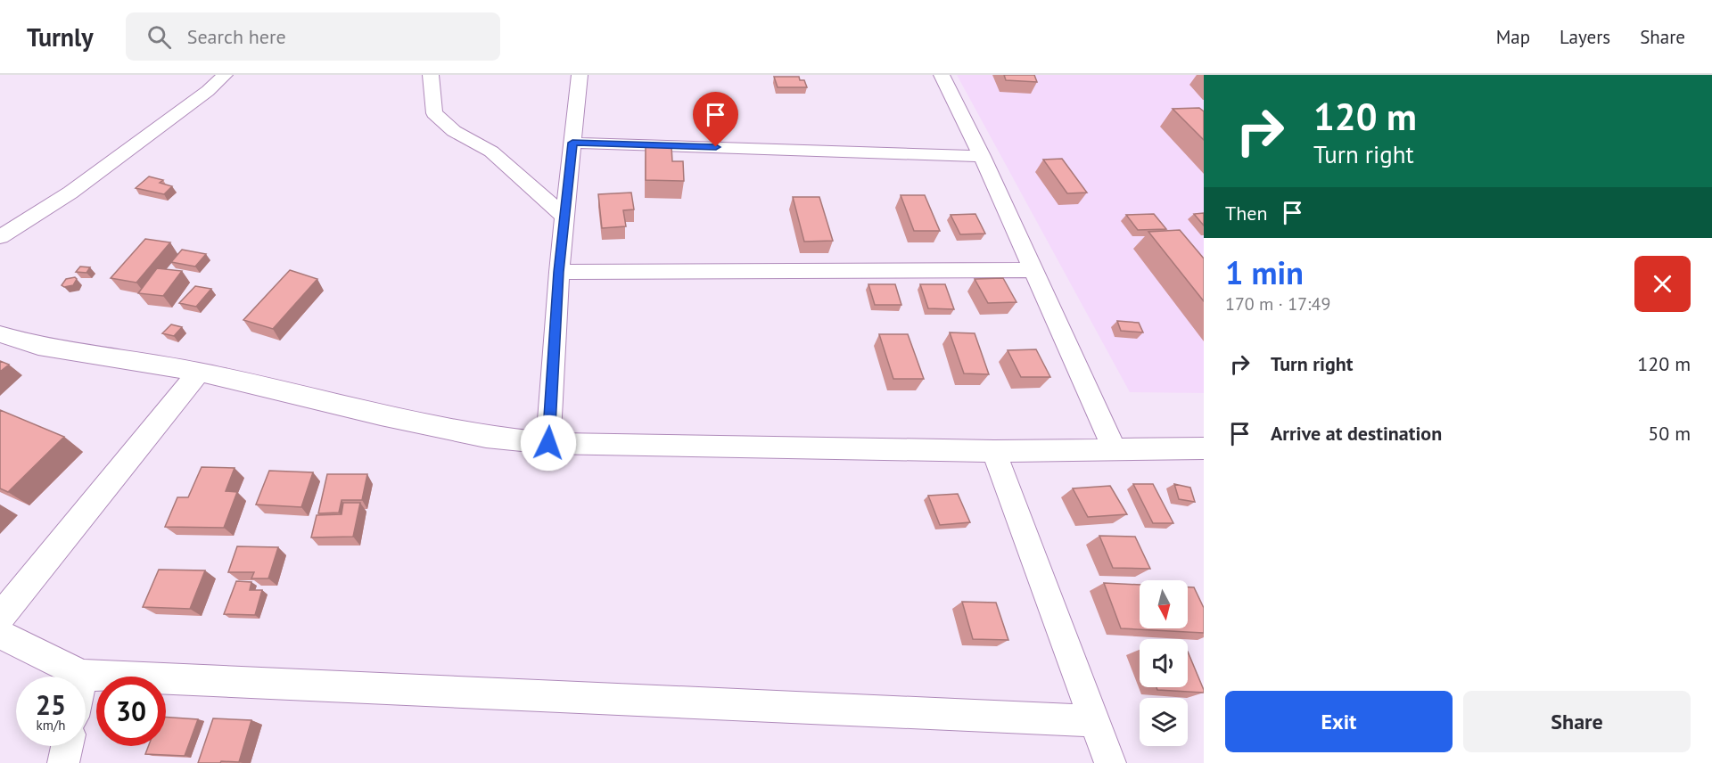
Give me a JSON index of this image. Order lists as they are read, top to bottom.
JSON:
{
  "north": "bottom",
  "page": {
    "header": "Turnly",
    "search": "Search here",
    "nav": ["Map", "Layers", "Share"],
    "turn": ["120 m", "Turn right"],
    "then": "Then",
    "heading": ["1 min", "170 m · 17:49"],
    "list": [
      {
        "name": "Turn right",
        "value": "120 m"
      },
      {
        "name": "Arrive at destination",
        "value": "50 m"
      }
    ],
    "speed": "25 km/h",
    "limit": "30",
    "buttons": ["Exit", "Share"]
  }
}
